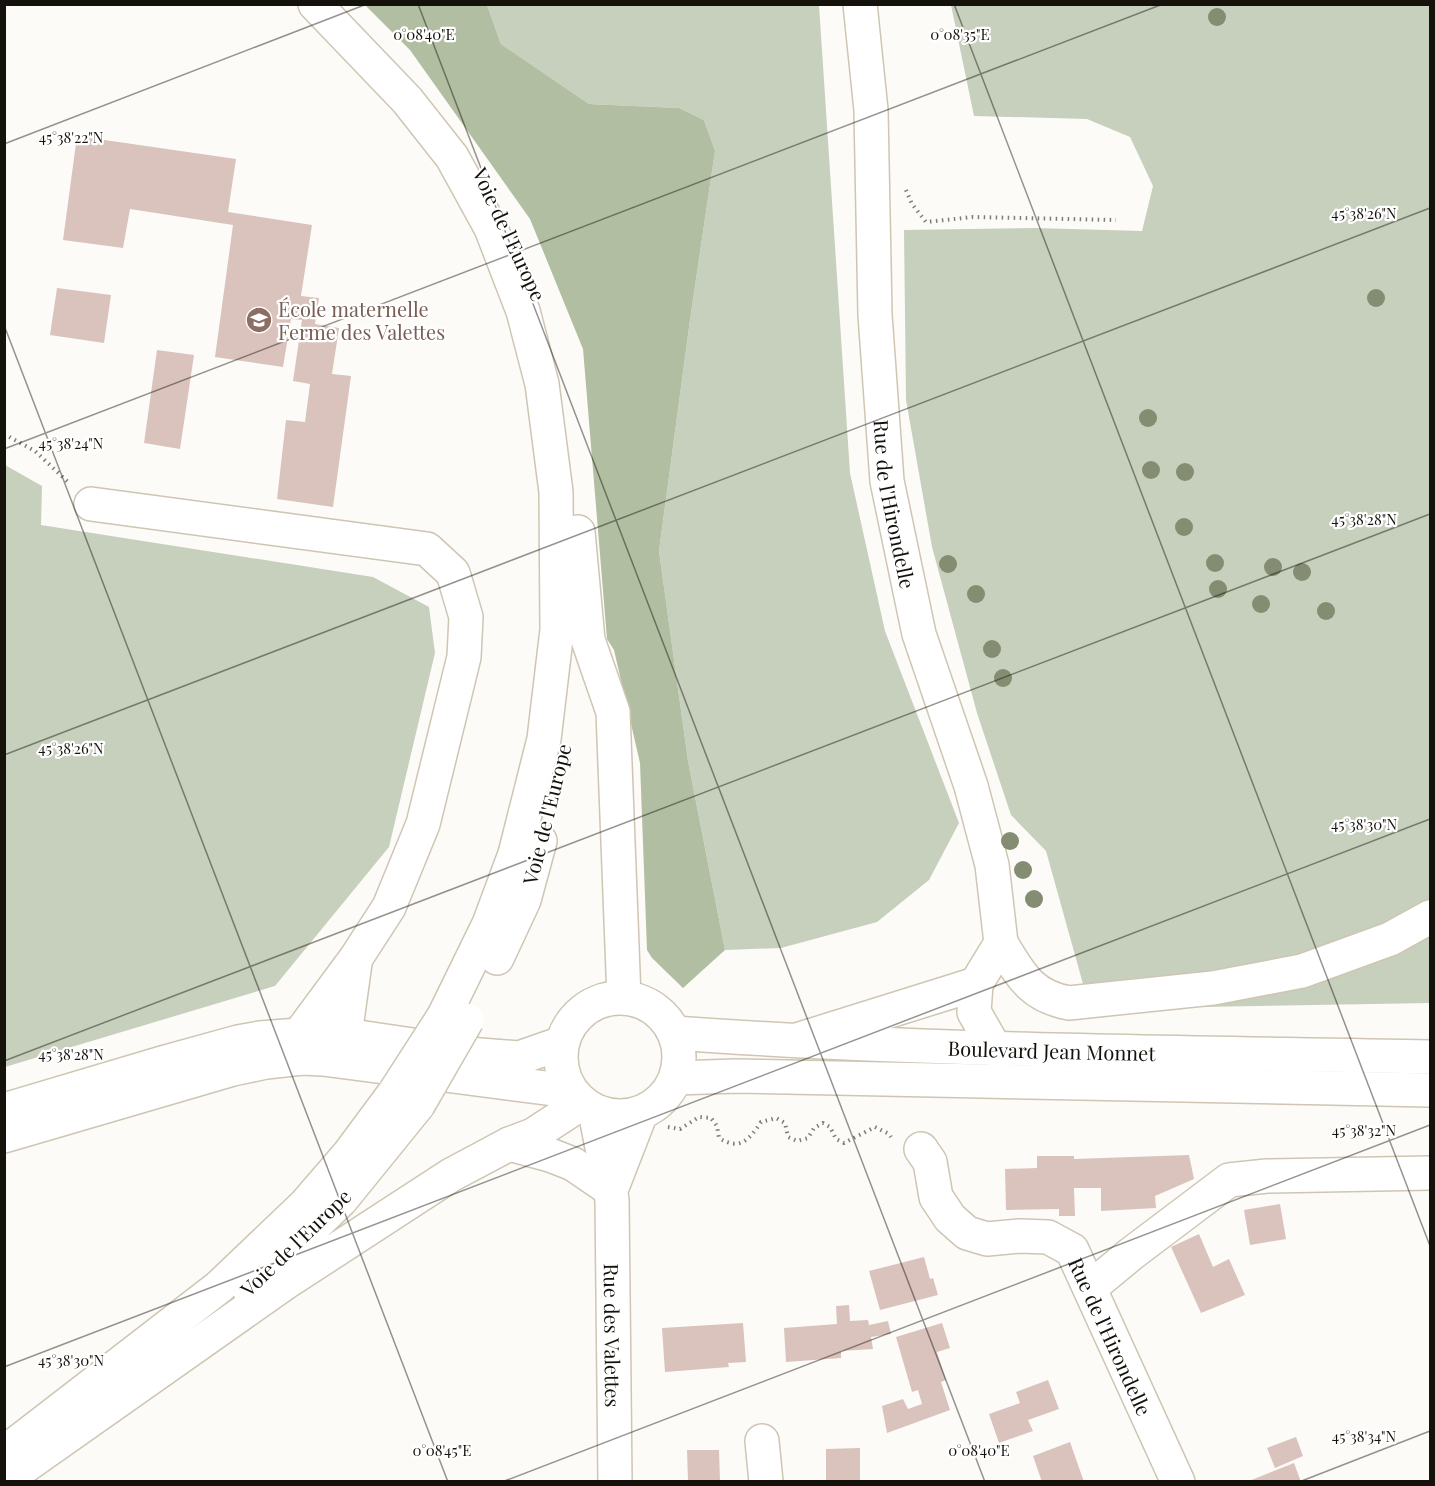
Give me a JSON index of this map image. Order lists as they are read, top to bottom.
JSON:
{
  "streets": {
    "main road": [
      "Voie de l'Europe",
      "Rue de l'Hirondelle",
      "Boulevard Jean Monnet",
      "Rue des Valettes"
    ]
  },
  "crossings": [
    ["Boulevard Jean Monnet", "Rue des Valettes"]
  ],
  "places": {
    "school or university": ["École maternelle Ferme des Valettes"]
  },
  "coordinates": [
    "0°08'40\"E",
    "0°08'35\"E",
    "45°38'22\"N",
    "45°38'26\"N",
    "45°38'24\"N",
    "45°38'28\"N",
    "45°38'30\"N",
    "45°38'32\"N",
    "45°38'34\"N",
    "0°08'45\"E"
  ]
}
